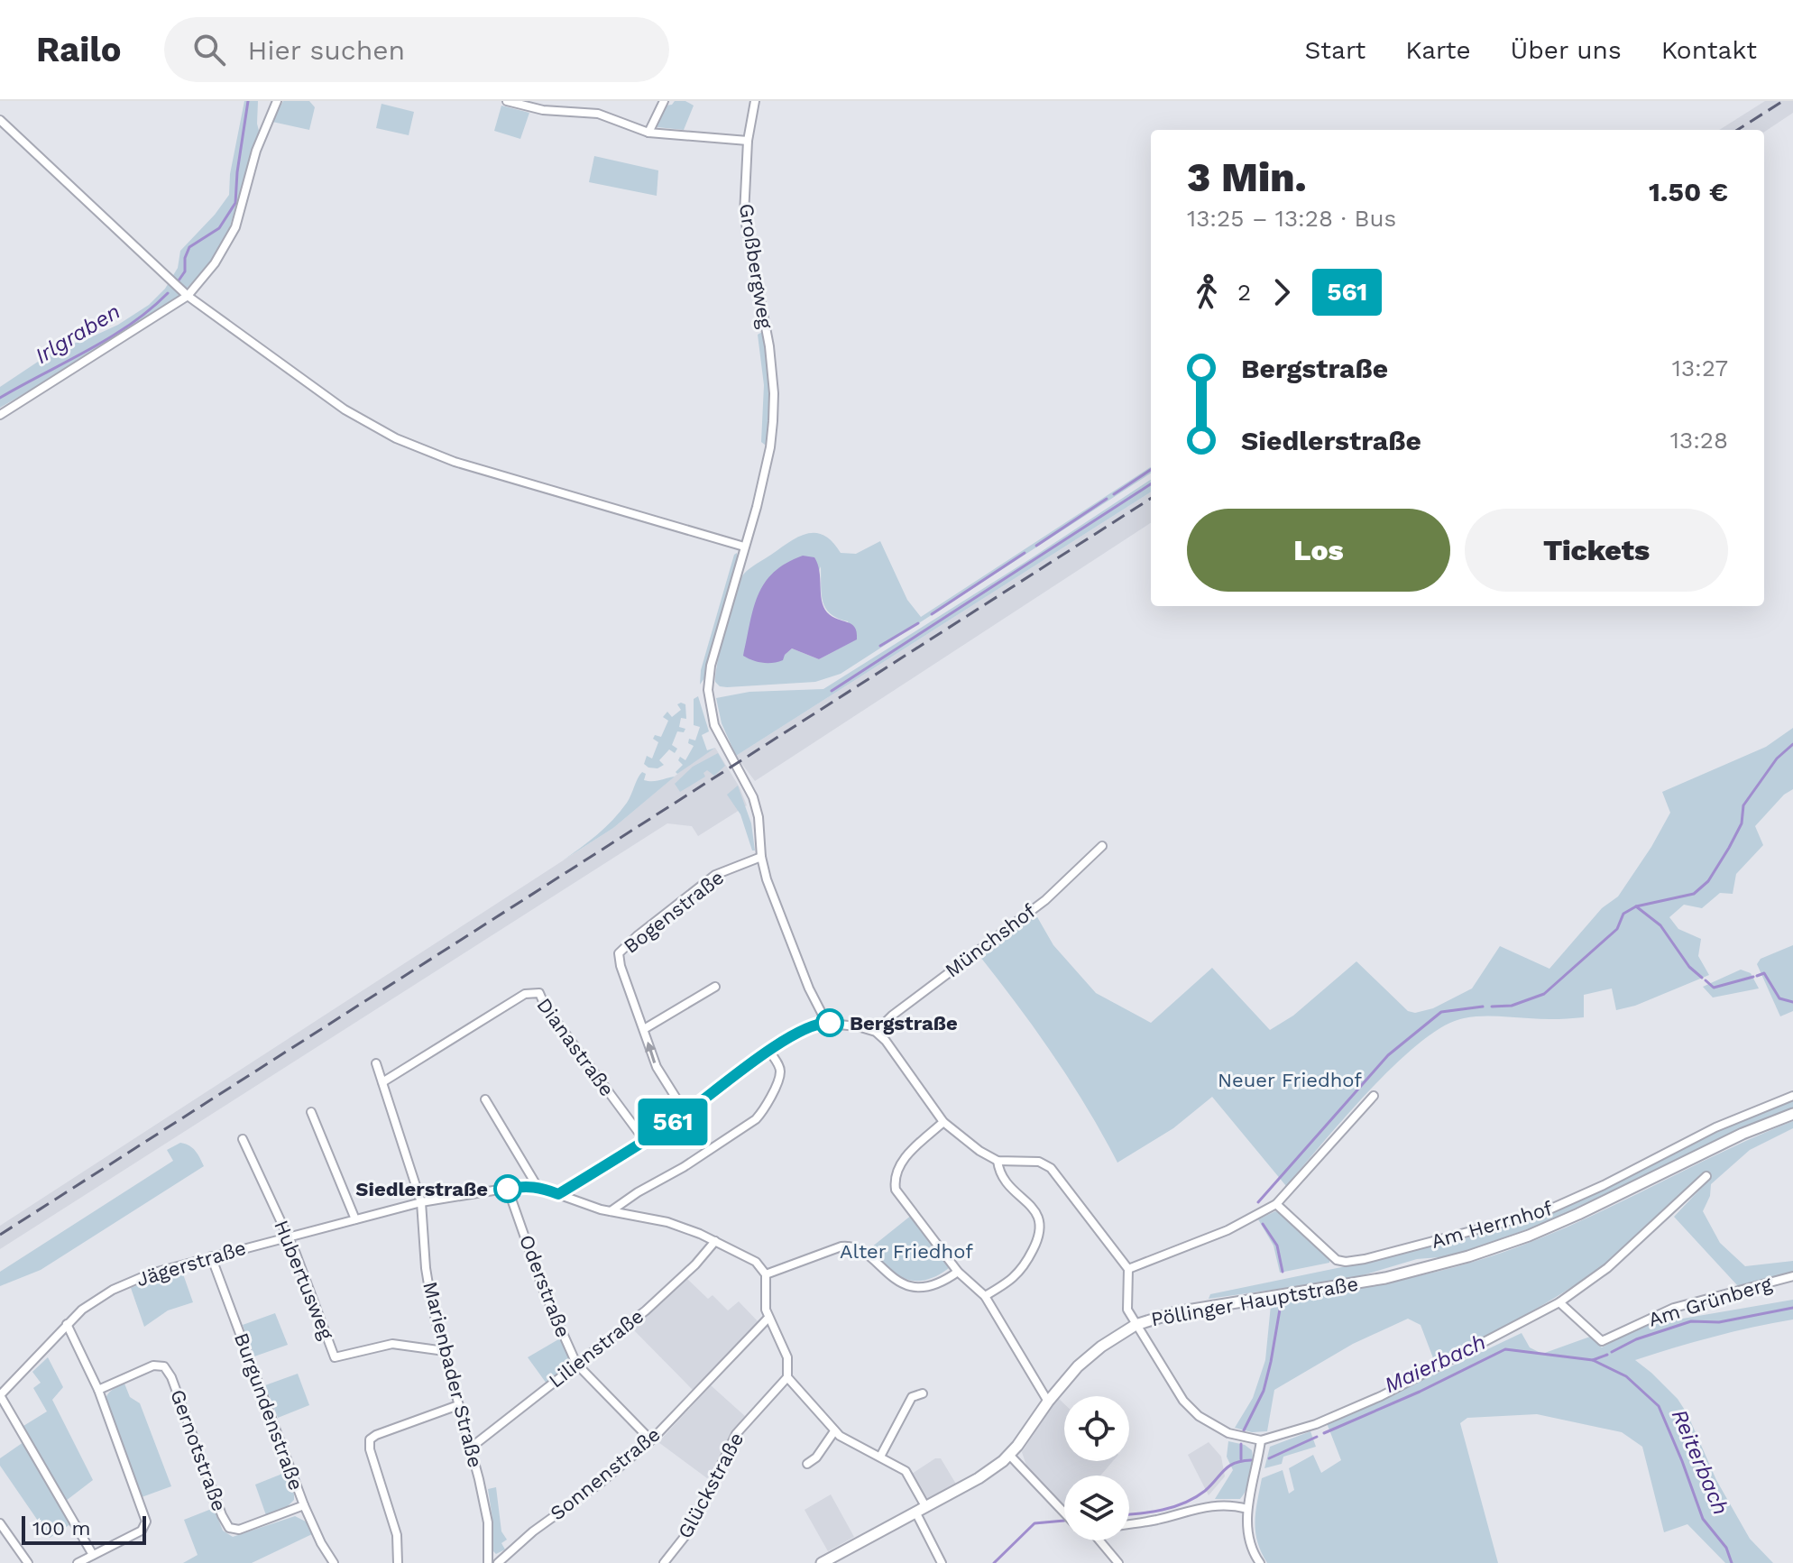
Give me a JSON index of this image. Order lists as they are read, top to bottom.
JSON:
{
  "streets": {
    "street": [
      "Großbergweg",
      "Bogenstraße",
      "Münchshof",
      "Dianastraße",
      "Am Herrnhof",
      "Jägerstraße",
      "Hubertusweg",
      "Oderstraße",
      "Pöllinger Hauptstraße",
      "Am Grünberg",
      "Lilienstraße",
      "Marienbader Straße",
      "Burgundenstraße",
      "Gernotstraße",
      "Sonnenstraße",
      "Glückstraße"
    ]
  },
  "crossings": [
    ["Großbergweg", "Bogenstraße"],
    ["Dianastraße", "Marienbader Straße"],
    ["Jägerstraße", "Hubertusweg"],
    ["Jägerstraße", "Marienbader Straße"],
    ["Jägerstraße", "Burgundenstraße"],
    ["Hubertusweg", "Marienbader Straße"],
    ["Oderstraße", "Lilienstraße"],
    ["Oderstraße", "Sonnenstraße"],
    ["Lilienstraße", "Marienbader Straße"],
    ["Burgundenstraße", "Gernotstraße"]
  ],
  "water": ["Irlgraben", "Maierbach", "Reiterbach"],
  "parks": ["Neuer Friedhof", "Alter Friedhof"],
  "places": ["Bergstraße", "Siedlerstraße"],
  "lines": ["bus line 561"],
  "scale_bar": "100 m",
  "page": {
    "header": "Railo",
    "search": "Hier suchen",
    "nav": [
      "Start",
      "Karte",
      "Über uns",
      "Kontakt"
    ],
    "on_map": "561",
    "heading": ["3 Min.", "13:25 – 13:28 · Bus", "1.50 €"],
    "legs": ["2", "561"],
    "list": [
      {
        "name": "Bergstraße",
        "value": "13:27"
      },
      {
        "name": "Siedlerstraße",
        "value": "13:28"
      }
    ],
    "buttons": ["Los", "Tickets"],
    "scale": "100 m"
  }
}
